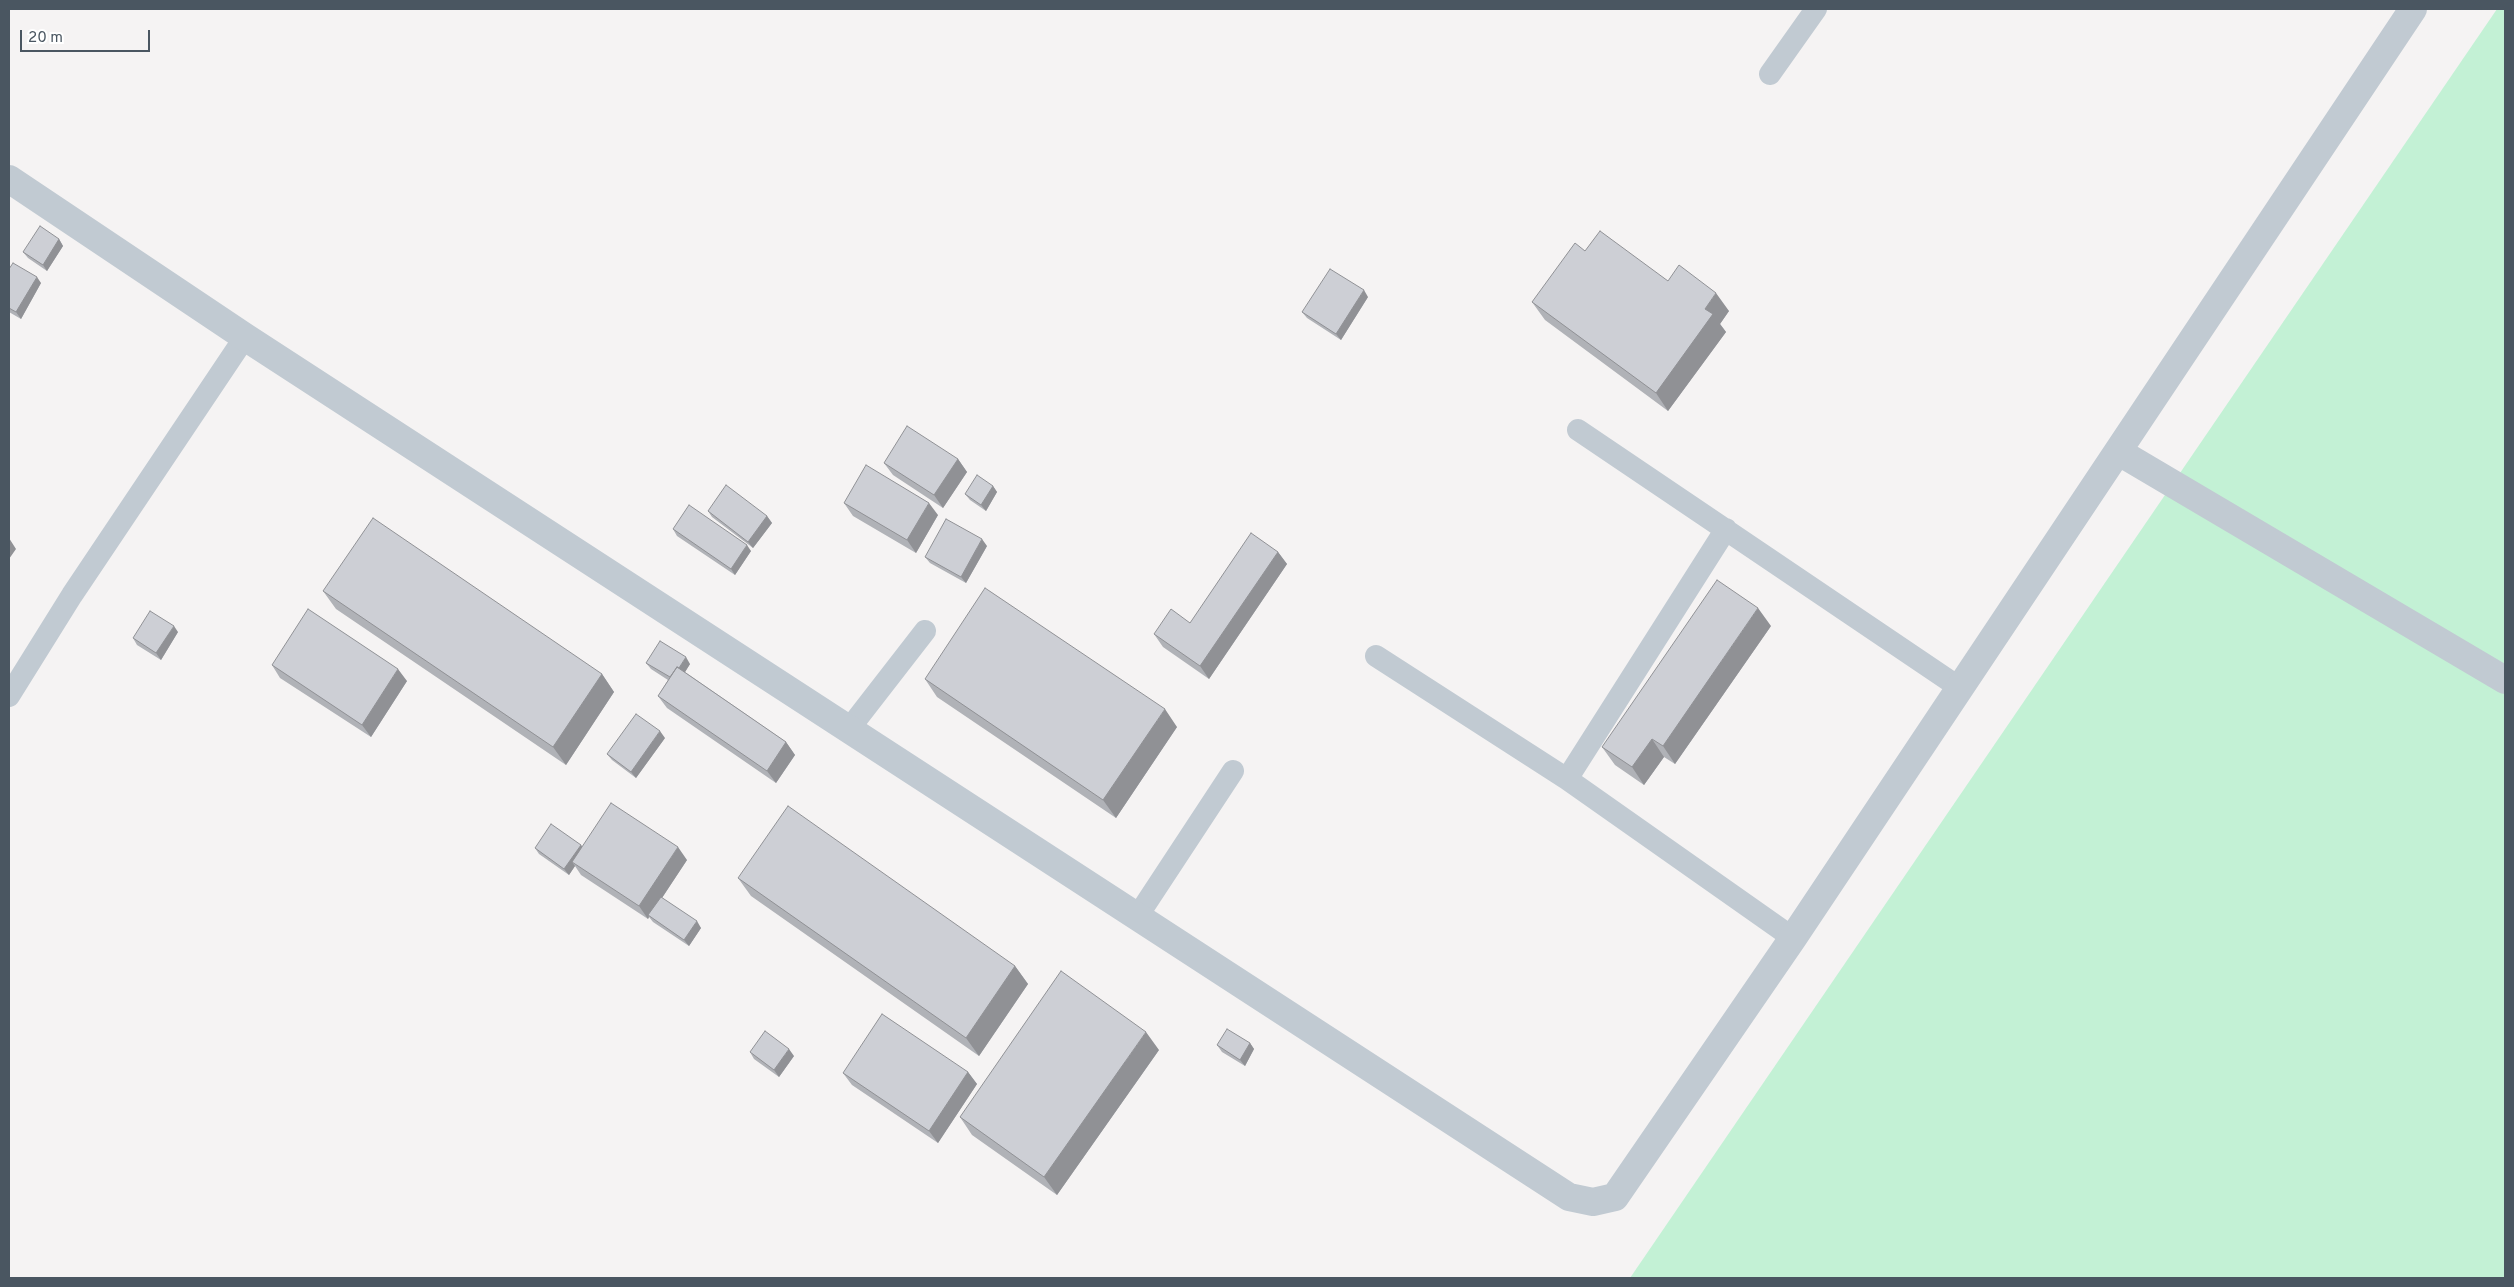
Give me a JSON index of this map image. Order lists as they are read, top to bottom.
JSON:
{
  "scale_bar": "20 m"
}
